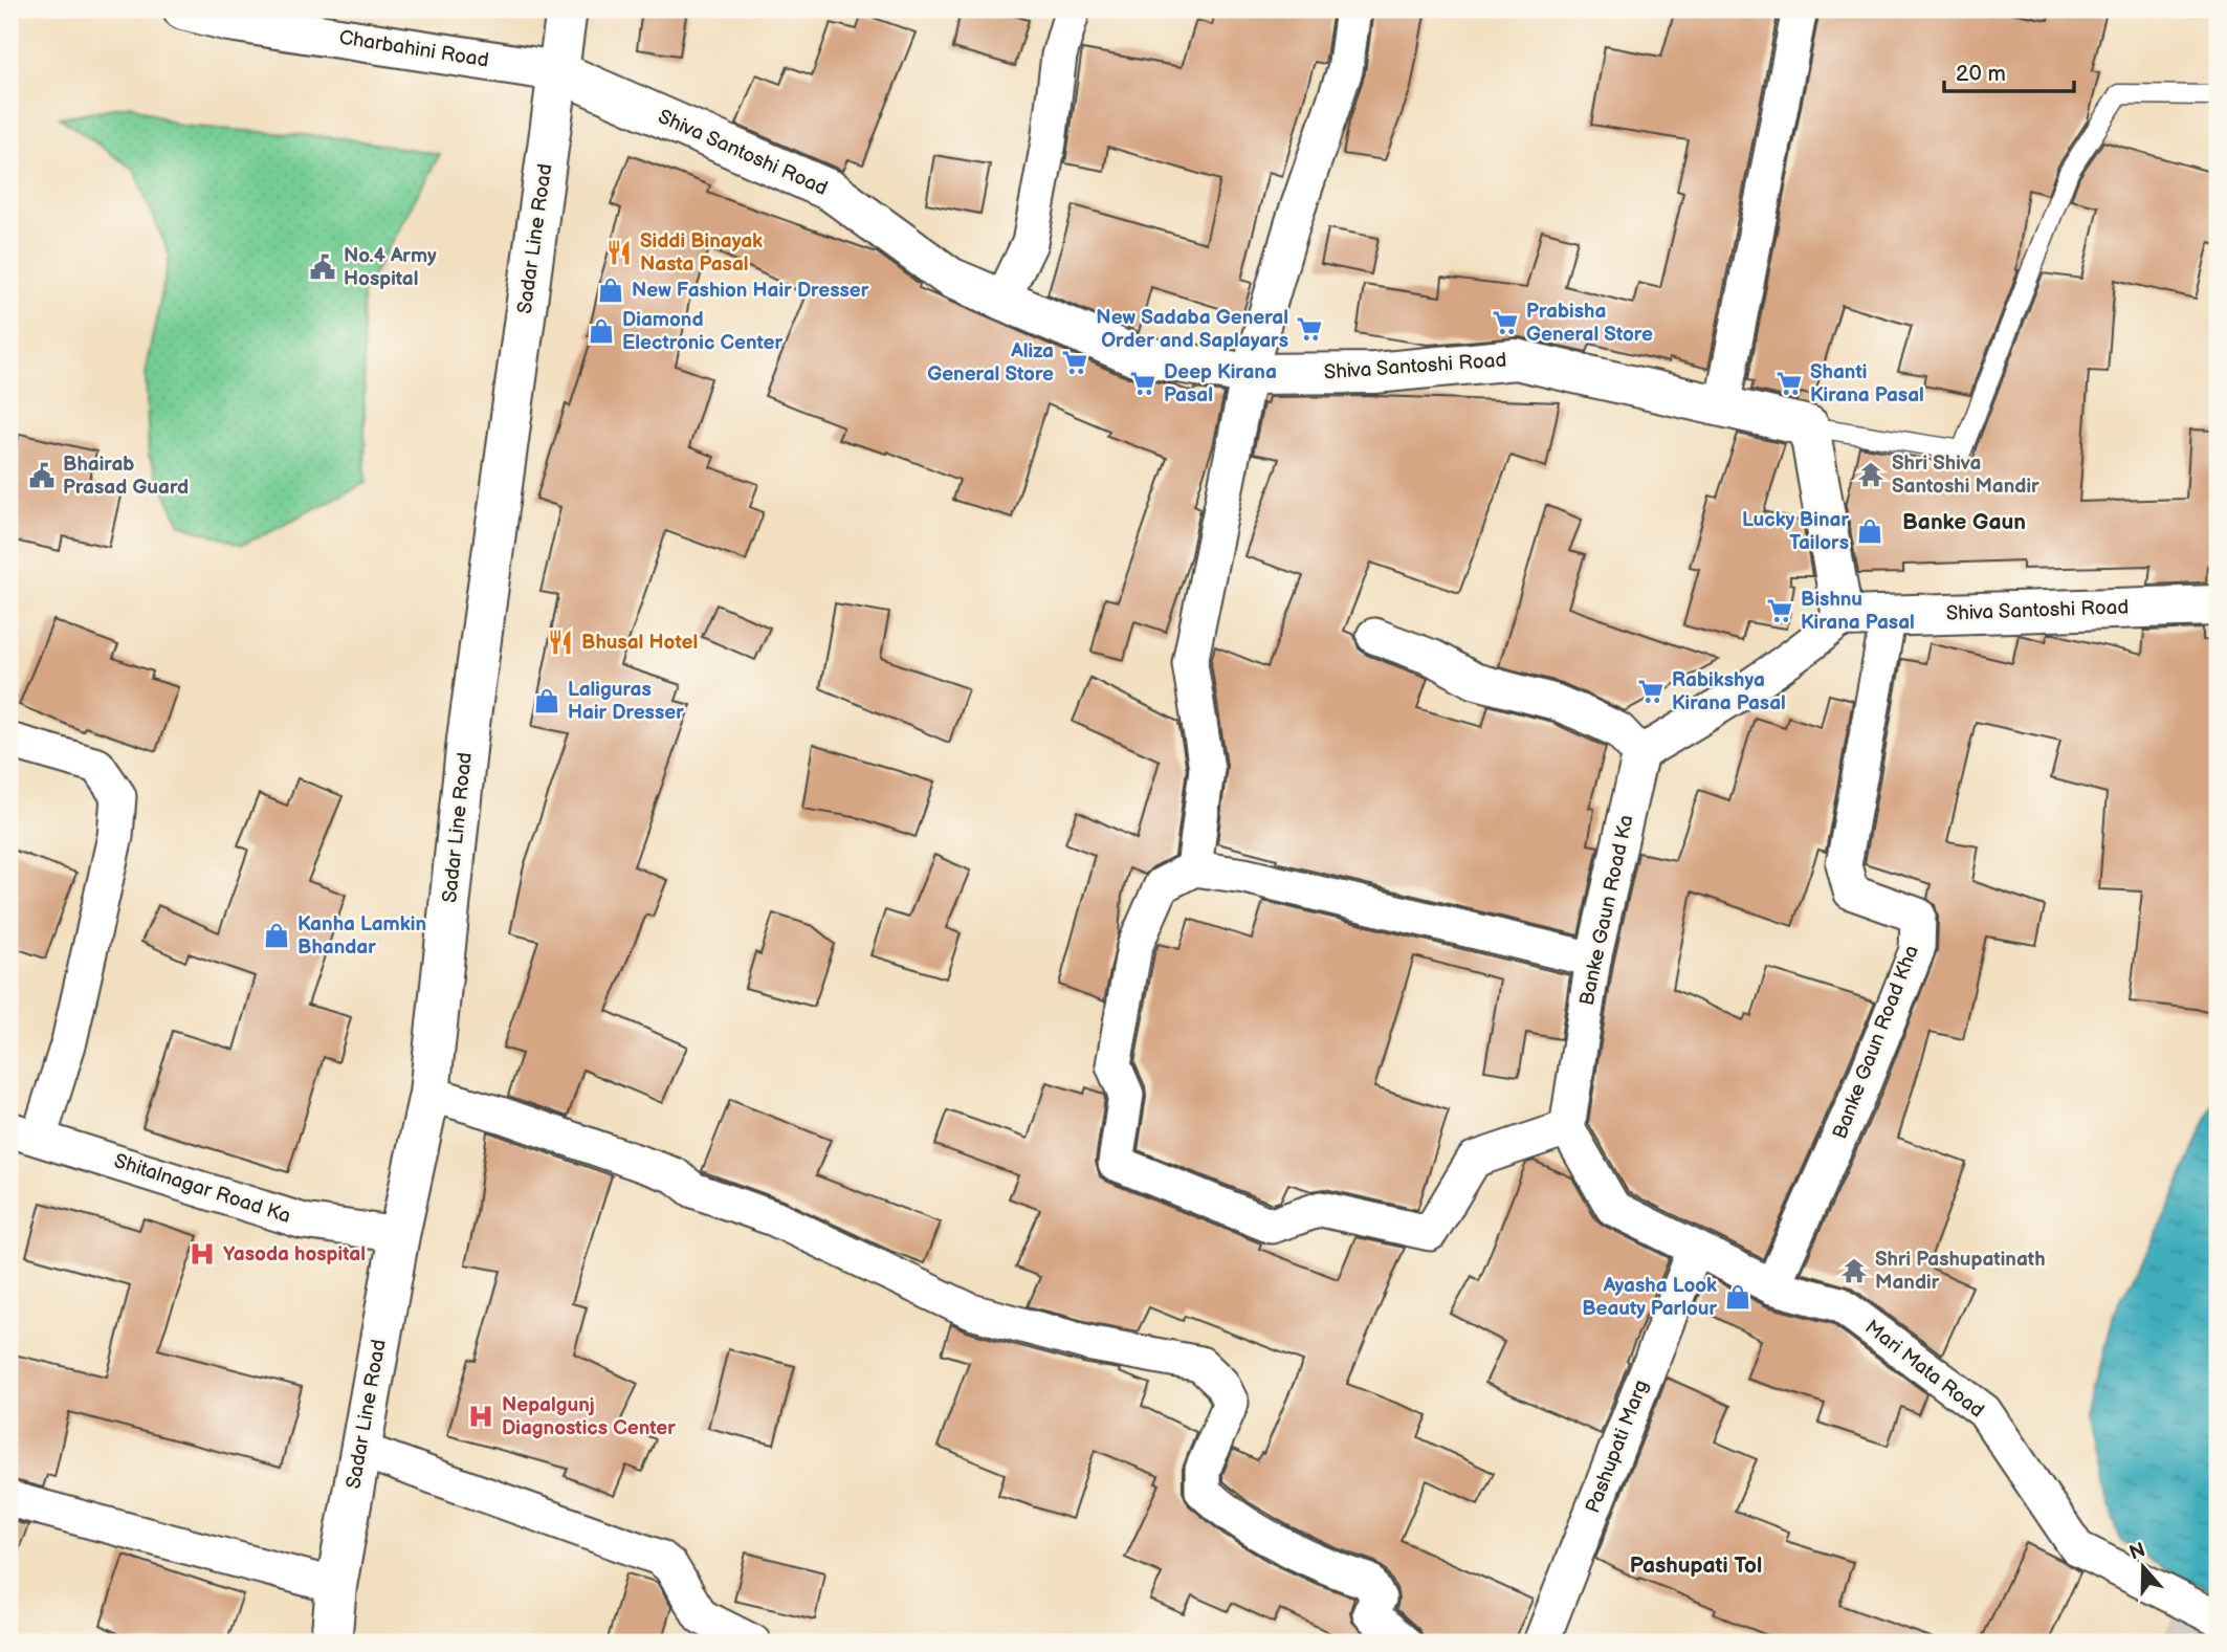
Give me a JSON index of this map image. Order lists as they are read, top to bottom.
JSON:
{
  "streets": {
    "main road": ["Charbahini Road", "Shiva Santoshi Road", "Sadar Line Road"],
    "street": [
      "Banke Gaun Road Ka",
      "Banke Gaun Road Kha",
      "Shitalnagar Road Ka",
      "Mari Mata Road",
      "Pashupati Marg"
    ]
  },
  "crossings": [
    ["Charbahini Road", "Shiva Santoshi Road"],
    ["Charbahini Road", "Sadar Line Road"],
    ["Shiva Santoshi Road", "Sadar Line Road"],
    ["Shiva Santoshi Road", "Banke Gaun Road Kha"],
    ["Sadar Line Road", "Shitalnagar Road Ka"],
    ["Banke Gaun Road Kha", "Mari Mata Road"],
    ["Mari Mata Road", "Pashupati Marg"]
  ],
  "districts": ["Banke Gaun", "Pashupati Tol"],
  "places": {
    "restaurant": ["Siddi Binayak Nasta Pasal", "Bhusal Hotel"],
    "public building": ["No.4 Army Hospital", "Bhairab Prasad Guard"],
    "shop": [
      "New Fashion Hair Dresser",
      "Diamond Electronic Center",
      "Lucky Binar Tailors",
      "Laliguras Hair Dresser",
      "Kanha Lamkin Bhandar",
      "Ayasha Look Beauty Parlour"
    ],
    "supermarket": [
      "Prabisha General Store",
      "New Sadaba General Order and Saplayars",
      "Aliza General Store",
      "Deep Kirana Pasal",
      "Shanti Kirana Pasal",
      "Bishnu Kirana Pasal",
      "Rabikshya Kirana Pasal"
    ],
    "temple": ["Shri Shiva Santoshi Mandir", "Shri Pashupatinath Mandir"],
    "hospital": ["Yasoda hospital", "Nepalgunj Diagnostics Center"]
  },
  "scale_bar": "20 m",
  "north": "top"
}
